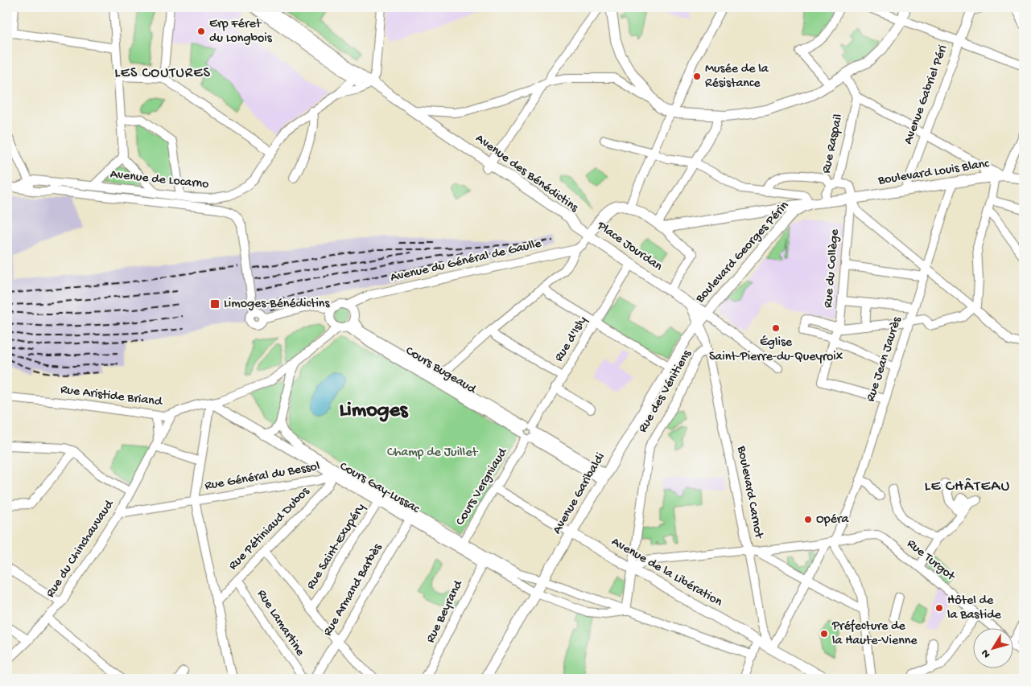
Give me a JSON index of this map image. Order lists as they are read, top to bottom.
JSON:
{
  "streets": {
    "main road": [
      "Boulevard Louis Blanc",
      "Avenue des Bénédictins",
      "Place Jourdan",
      "Boulevard Georges Périn",
      "Avenue Garibaldi",
      "Avenue de la Libération"
    ],
    "street": [
      "Avenue Gabriel Péri",
      "Rue Raspail",
      "Avenue de Locarno",
      "Avenue du Général de Gaulle",
      "Rue du Collège",
      "Rue d'Isly",
      "Rue Jean Jaurès",
      "Cours Bugeaud",
      "Rue des Vénitiens",
      "Rue Aristide Briand",
      "Rue Général du Bessol",
      "Cours Vergniaud",
      "Cours Gay-Lussac",
      "Boulevard Carnot",
      "Rue Pétiniaud Dubos",
      "Rue Saint-Exupéry",
      "Rue du Chinchauvaud",
      "Rue Turgot",
      "Rue Armand Barbès",
      "Rue Beyrand",
      "Rue Lamartine"
    ]
  },
  "crossings": [
    ["Avenue Gabriel Péri", "Boulevard Louis Blanc"],
    ["Rue Raspail", "Boulevard Louis Blanc"],
    ["Boulevard Louis Blanc", "Place Jourdan"],
    ["Boulevard Louis Blanc", "Boulevard Georges Périn"],
    ["Boulevard Louis Blanc", "Rue du Collège"],
    ["Boulevard Louis Blanc", "Rue Jean Jaurès"],
    ["Avenue des Bénédictins", "Avenue de Locarno"],
    ["Avenue des Bénédictins", "Place Jourdan"],
    ["Place Jourdan", "Boulevard Georges Périn"],
    ["Place Jourdan", "Rue d'Isly"],
    ["Boulevard Georges Périn", "Avenue Garibaldi"],
    ["Avenue du Général de Gaulle", "Cours Bugeaud"],
    ["Avenue du Général de Gaulle", "Rue Aristide Briand"],
    ["Rue du Collège", "Rue Jean Jaurès"],
    ["Rue d'Isly", "Cours Bugeaud"],
    ["Rue d'Isly", "Cours Vergniaud"],
    ["Rue Jean Jaurès", "Boulevard Carnot"],
    ["Rue Jean Jaurès", "Rue Turgot"],
    ["Rue Jean Jaurès", "Avenue de la Libération"],
    ["Cours Bugeaud", "Rue Aristide Briand"],
    ["Cours Bugeaud", "Cours Vergniaud"],
    ["Cours Bugeaud", "Avenue Garibaldi"],
    ["Rue des Vénitiens", "Cours Gay-Lussac"],
    ["Rue des Vénitiens", "Boulevard Carnot"],
    ["Rue des Vénitiens", "Rue Turgot"],
    ["Rue des Vénitiens", "Avenue de la Libération"],
    ["Rue Aristide Briand", "Cours Gay-Lussac"],
    ["Rue Aristide Briand", "Rue du Chinchauvaud"],
    ["Rue Général du Bessol", "Cours Gay-Lussac"],
    ["Rue Général du Bessol", "Rue Pétiniaud Dubos"],
    ["Rue Général du Bessol", "Rue du Chinchauvaud"],
    ["Cours Vergniaud", "Cours Gay-Lussac"],
    ["Cours Vergniaud", "Avenue de la Libération"],
    ["Cours Gay-Lussac", "Avenue Garibaldi"],
    ["Cours Gay-Lussac", "Rue Pétiniaud Dubos"],
    ["Cours Gay-Lussac", "Rue Saint-Exupéry"],
    ["Cours Gay-Lussac", "Rue Armand Barbès"],
    ["Cours Gay-Lussac", "Rue Beyrand"],
    ["Boulevard Carnot", "Rue Turgot"],
    ["Boulevard Carnot", "Avenue de la Libération"],
    ["Avenue Garibaldi", "Avenue de la Libération"],
    ["Rue Pétiniaud Dubos", "Rue Lamartine"],
    ["Rue Turgot", "Avenue de la Libération"]
  ],
  "districts": ["LES COUTURES", "Limoges", "LE CHÂTEAU"],
  "parks": ["Champ de Juillet"],
  "places": {
    "other": [
      "Erp Féret du Longbois",
      "Musée de la Résistance",
      "Église Saint-Pierre-du-Queyroix",
      "Opéra",
      "Hôtel de la Bastide",
      "Préfecture de la Haute-Vienne"
    ],
    "transit": ["Limoges-Bénédictins"]
  },
  "north": "bottom left"
}
